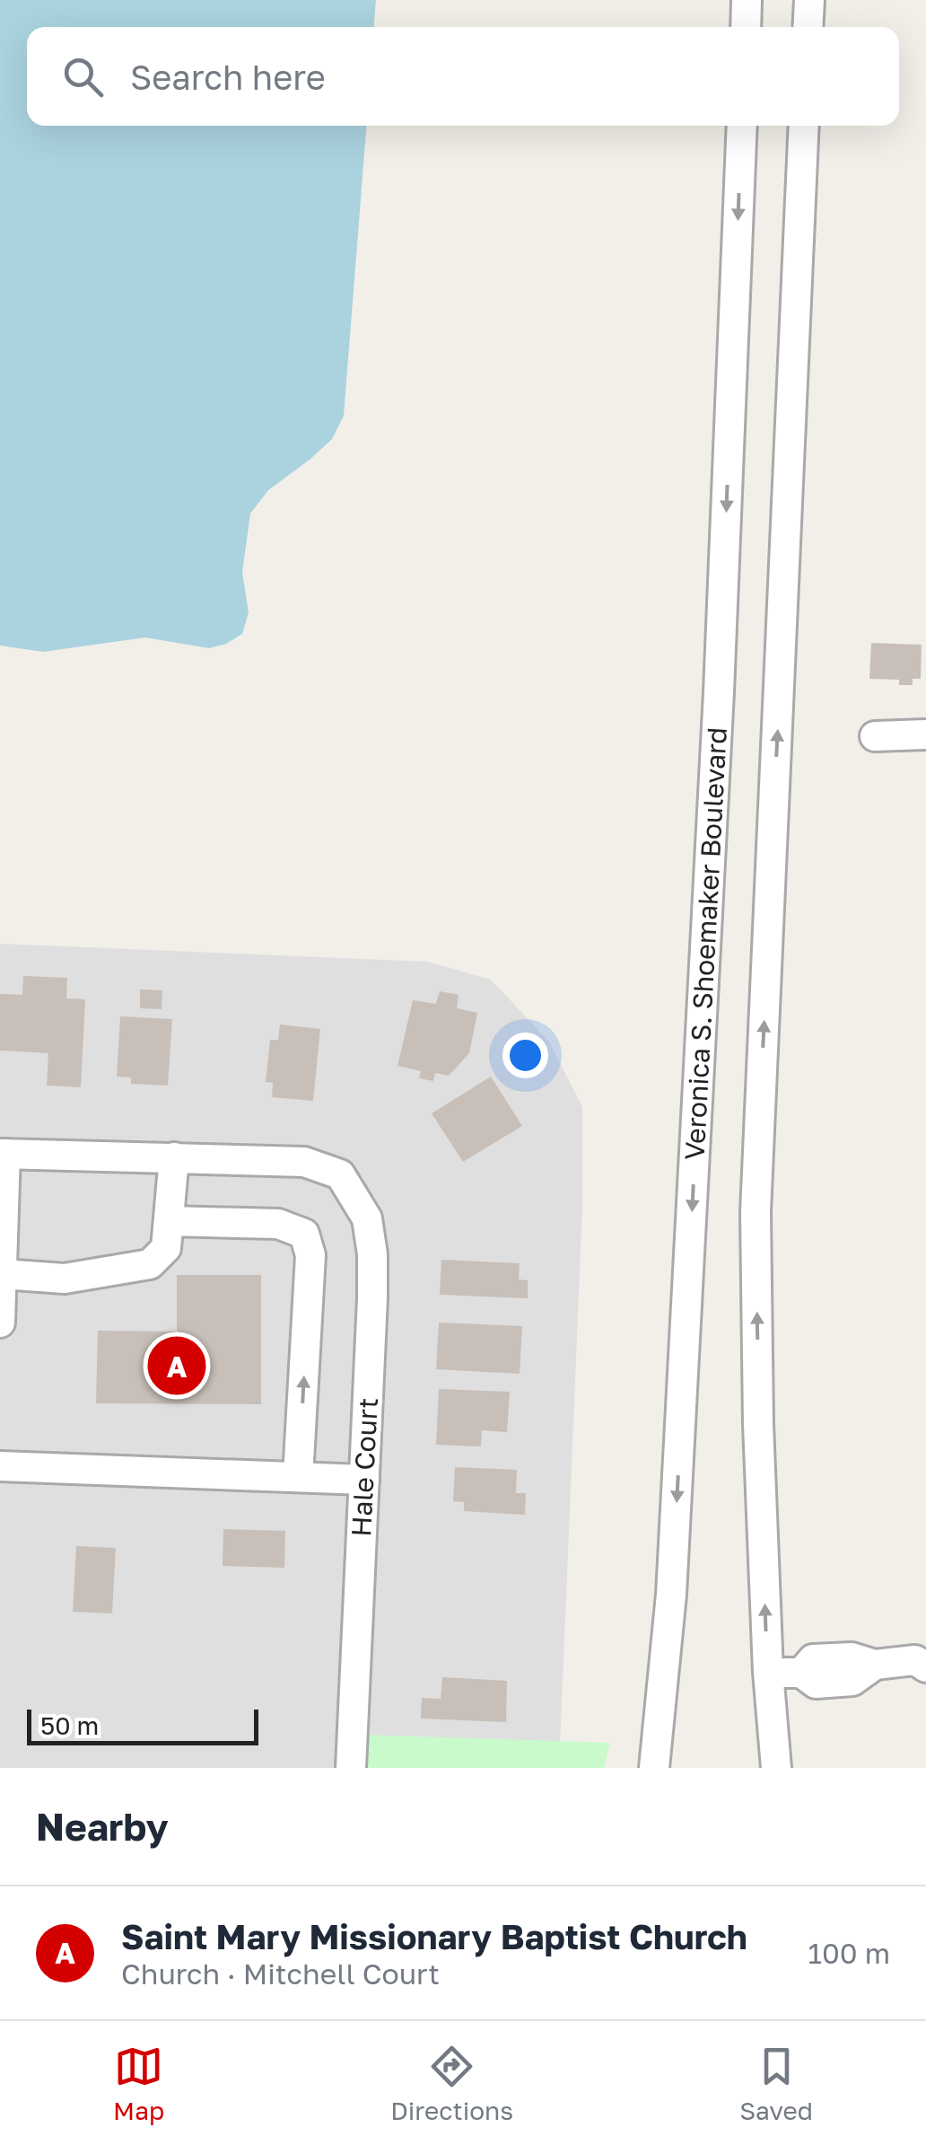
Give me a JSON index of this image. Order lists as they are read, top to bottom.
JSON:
{
  "streets": {
    "street": ["Veronica S. Shoemaker Boulevard", "Hale Court"]
  },
  "scale_bar": "50 m",
  "page": {
    "search": "Search here",
    "pins": "A",
    "scale": "50 m",
    "heading": "Nearby",
    "list": [
      {
        "mark": "A",
        "name": "Saint Mary Missionary Baptist Church",
        "note": "Church · Mitchell Court",
        "value": "100 m"
      }
    ],
    "nav": ["Map", "Directions", "Saved"]
  }
}
